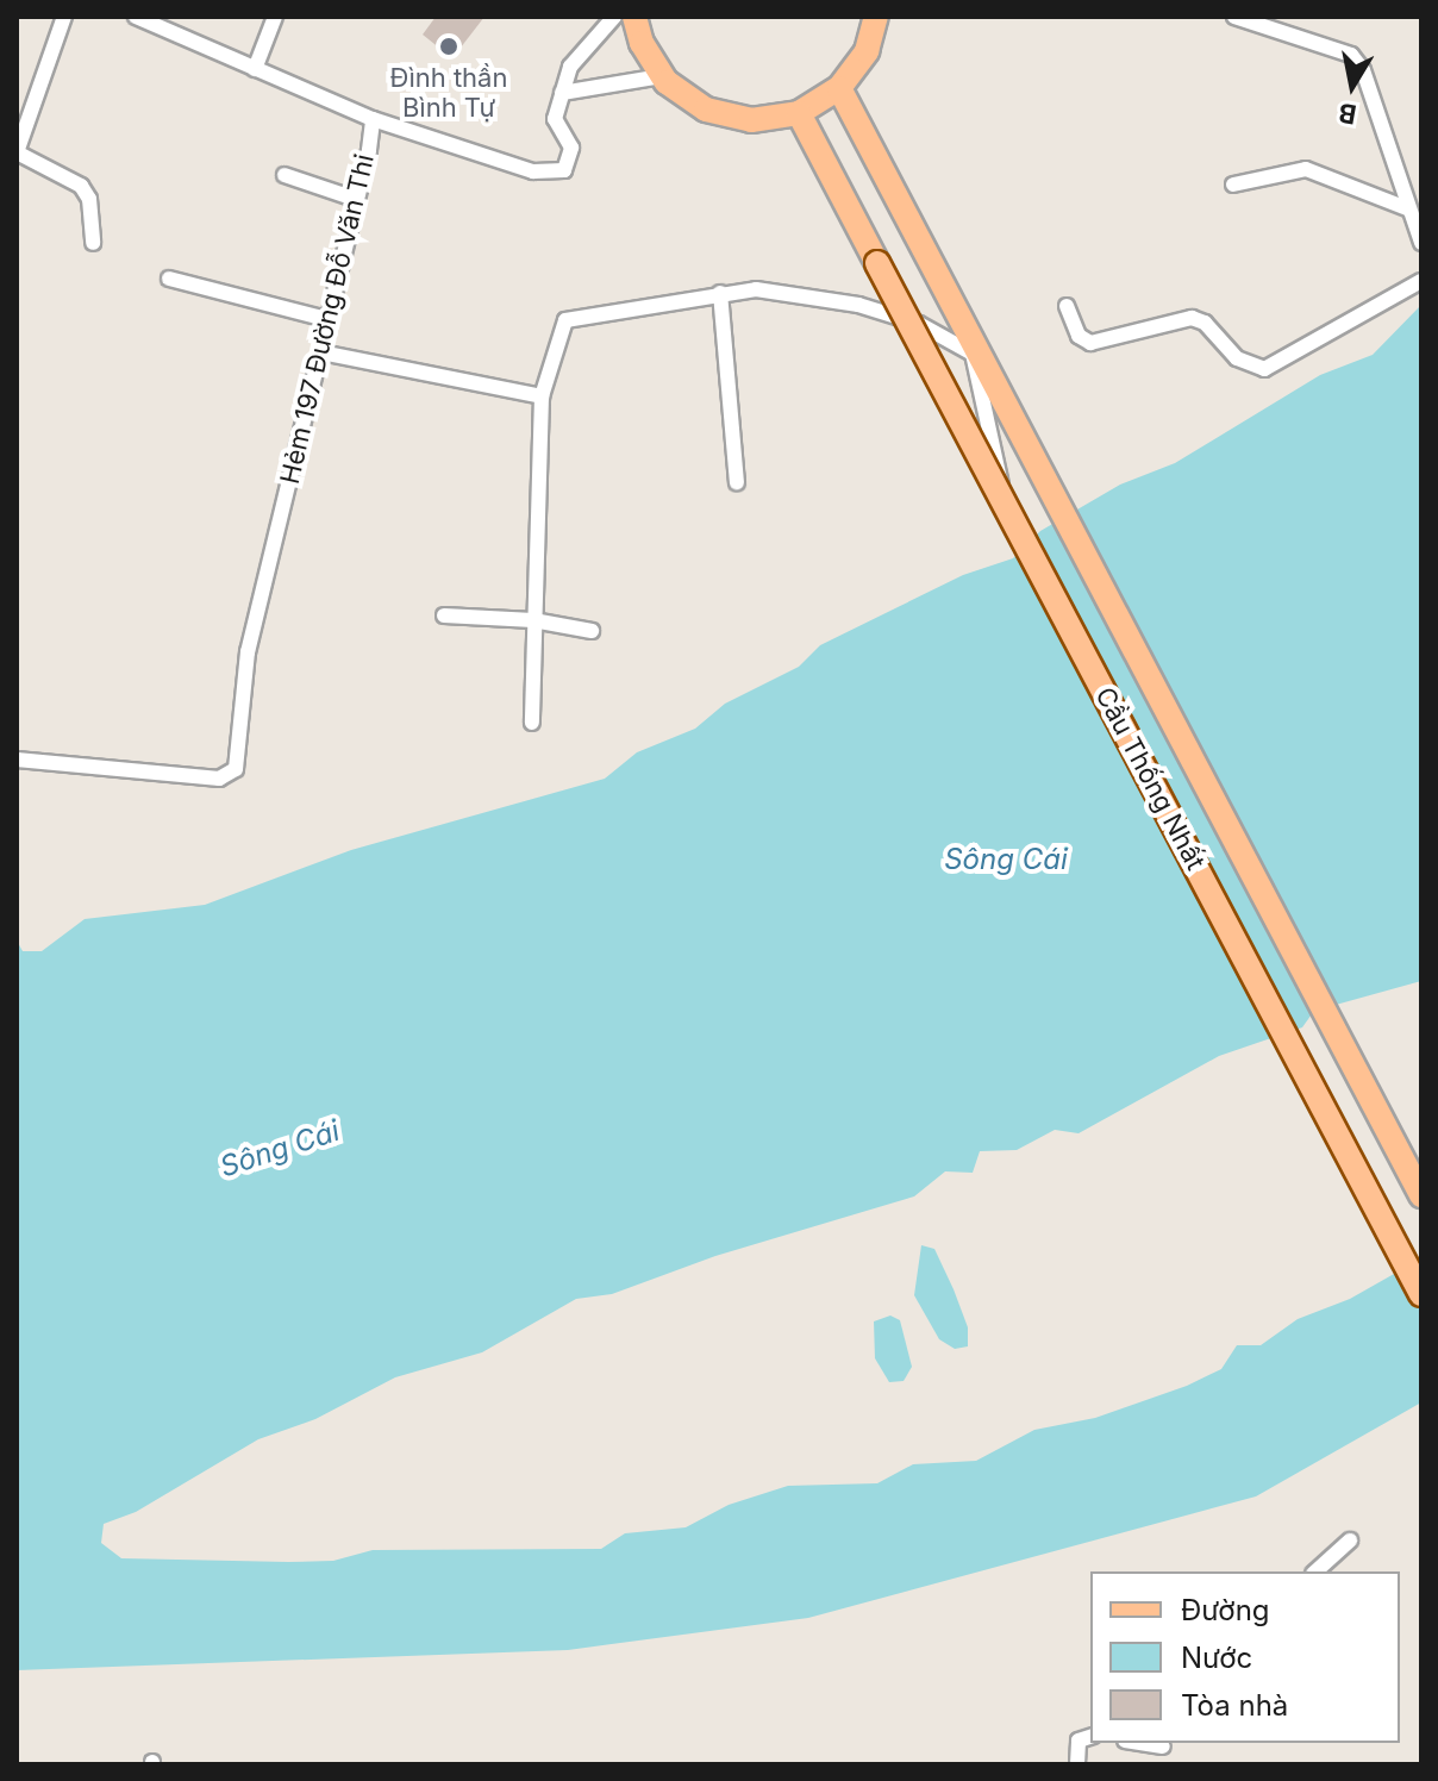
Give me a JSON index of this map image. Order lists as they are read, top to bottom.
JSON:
{
  "streets": {
    "main road": ["Cầu Thống Nhất"],
    "street": ["Hẻm 197 Đường Đỗ Văn Thi"]
  },
  "water": ["Sông Cái"],
  "places": ["Đình thần Bình Tự"],
  "legend": ["Đường", "Nước", "Tòa nhà"],
  "north": "bottom"
}
